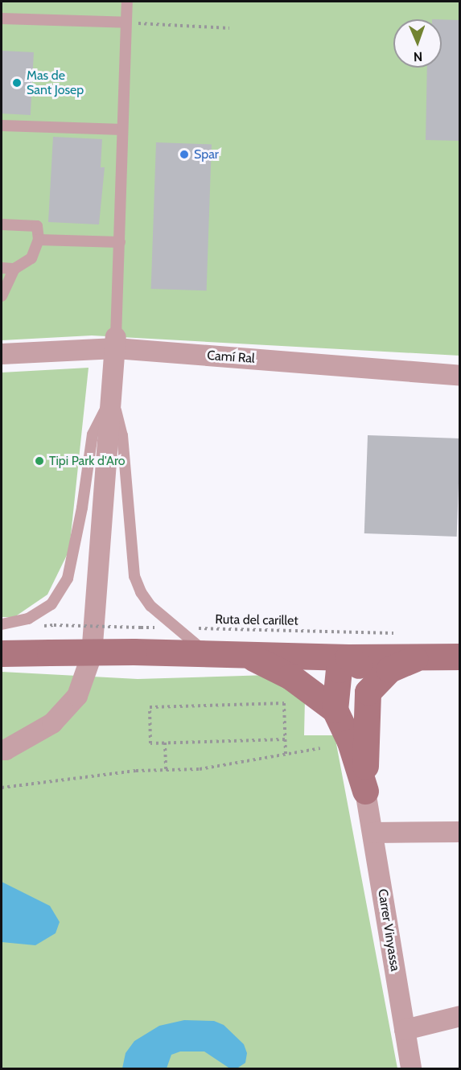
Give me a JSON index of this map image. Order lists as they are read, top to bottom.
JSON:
{
  "streets": {
    "street": ["Camí Ral", "Carrer Vinyassa"],
    "path": ["Ruta del carillet"]
  },
  "places": ["Mas de Sant Josep", "Spar", "Tipi Park d'Aro"],
  "north": "bottom"
}
